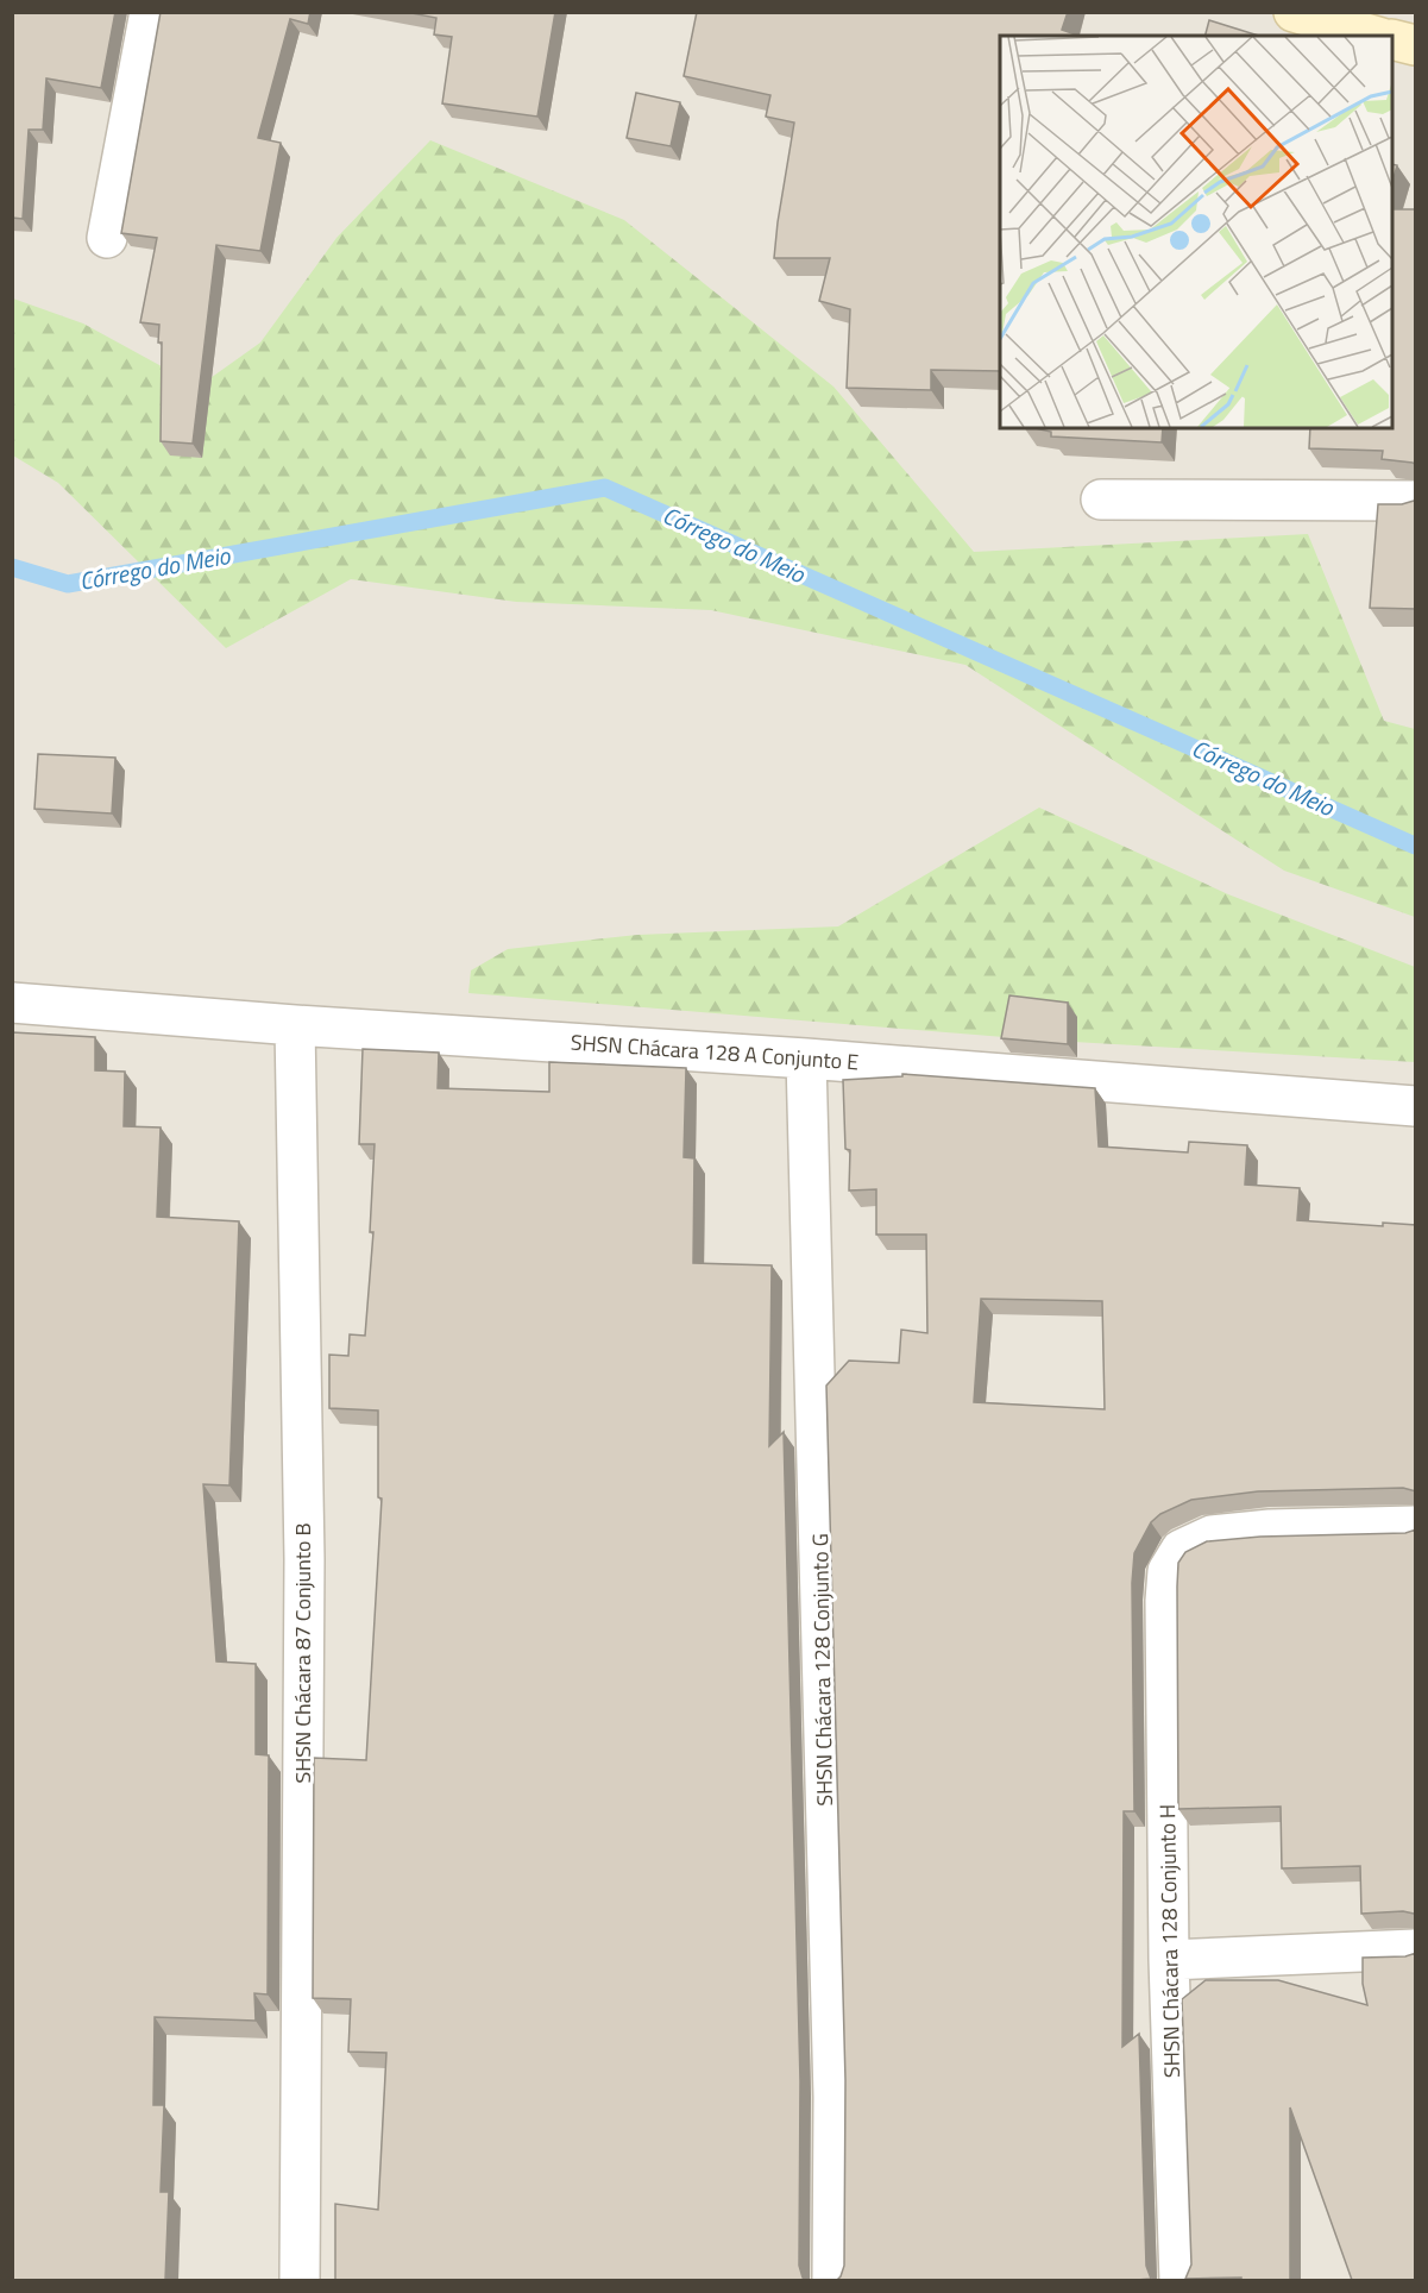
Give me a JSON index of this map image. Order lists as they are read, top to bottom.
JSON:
{
  "streets": {
    "street": [
      "SHSN Chácara 128 A Conjunto E",
      "SHSN Chácara 87 Conjunto B",
      "SHSN Chácara 128 Conjunto G",
      "SHSN Chácara 128 Conjunto H"
    ]
  },
  "crossings": [
    ["SHSN Chácara 128 A Conjunto E", "SHSN Chácara 87 Conjunto B"],
    ["SHSN Chácara 128 A Conjunto E", "SHSN Chácara 128 Conjunto G"]
  ],
  "water": ["Córrego do Meio"]
}
